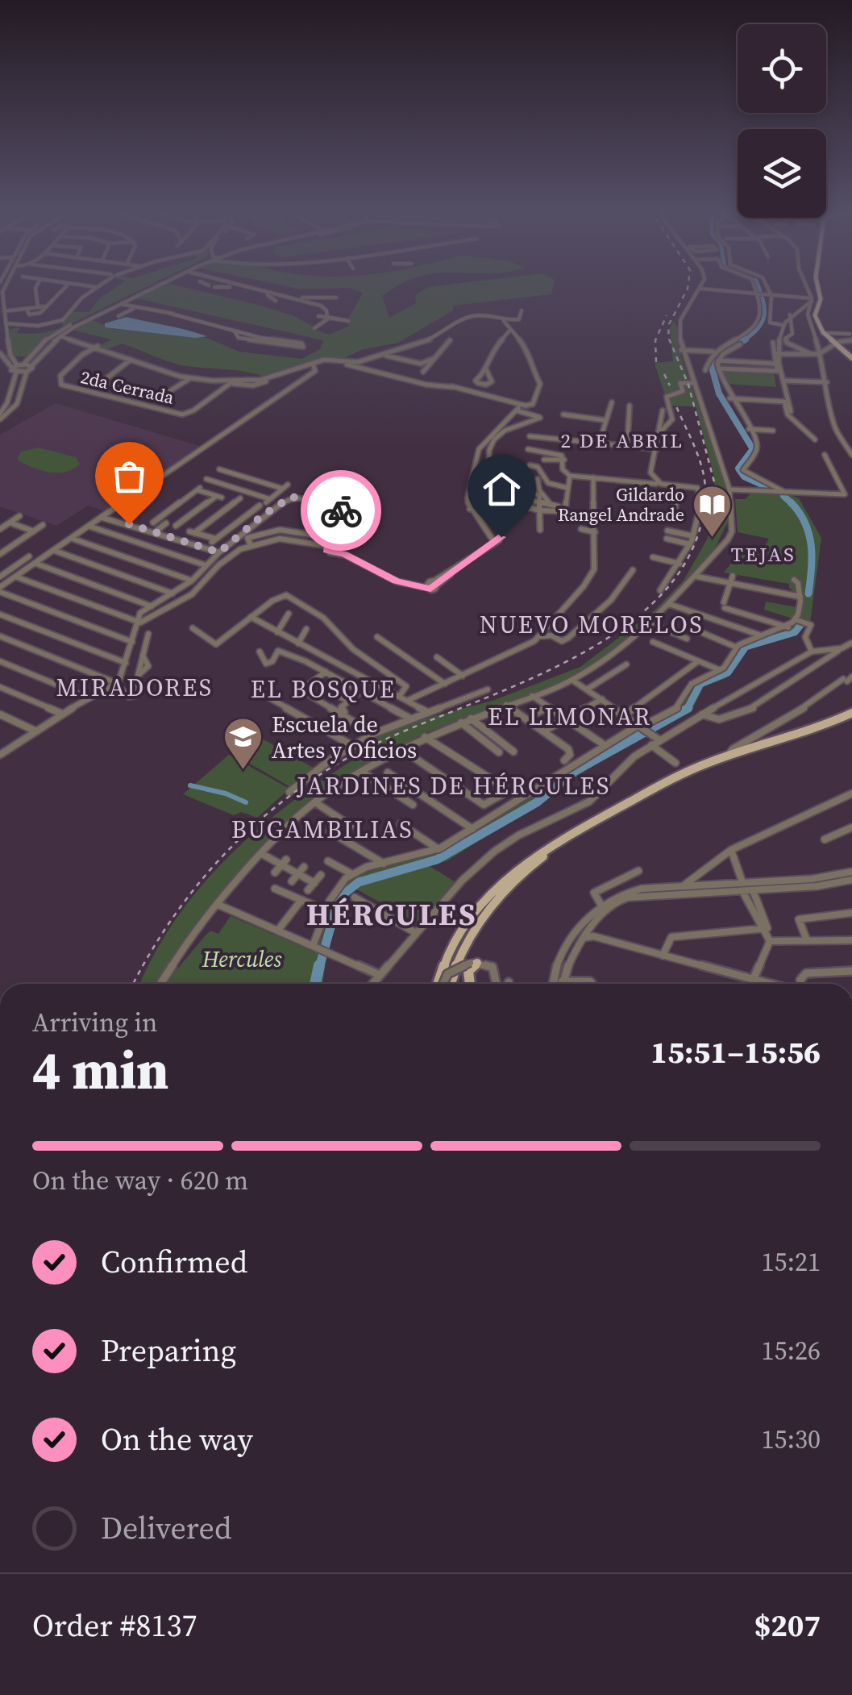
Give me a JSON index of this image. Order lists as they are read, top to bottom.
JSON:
{
  "streets": {
    "street": ["2da Cerrada"]
  },
  "districts": [
    "2 DE ABRIL",
    "TEJAS",
    "NUEVO MORELOS",
    "MIRADORES",
    "EL BOSQUE",
    "EL LIMONAR",
    "JARDINES DE HÉRCULES",
    "BUGAMBILIAS",
    "HÉRCULES"
  ],
  "parks": ["Hercules"],
  "places": {
    "library": ["Gildardo Rangel Andrade"],
    "school or university": ["Escuela de Artes y Oficios"]
  },
  "page": {
    "heading": ["4 min", "Arriving in", "15:51–15:56"],
    "panel": ["Order #8137", "$207"],
    "bar": "On the way · 620 m",
    "list": [
      ["Confirmed", "15:21"],
      ["Preparing", "15:26"],
      ["On the way", "15:30"],
      "Delivered"
    ]
  }
}
